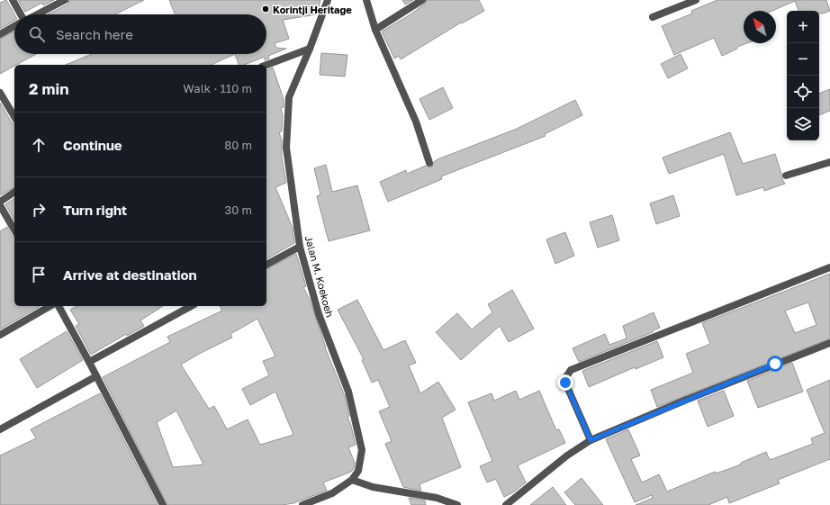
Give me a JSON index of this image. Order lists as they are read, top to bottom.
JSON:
{
  "streets": {
    "street": ["Jalan M. Koekoeh"]
  },
  "places": ["Korintji Heritage"],
  "north": "top left",
  "page": {
    "map_buttons": ["+", "−"],
    "search": "Search here",
    "heading": ["2 min", "Walk · 110 m"],
    "list": [
      ["Continue", "80 m"],
      ["Turn right", "30 m"],
      "Arrive at destination"
    ]
  }
}
